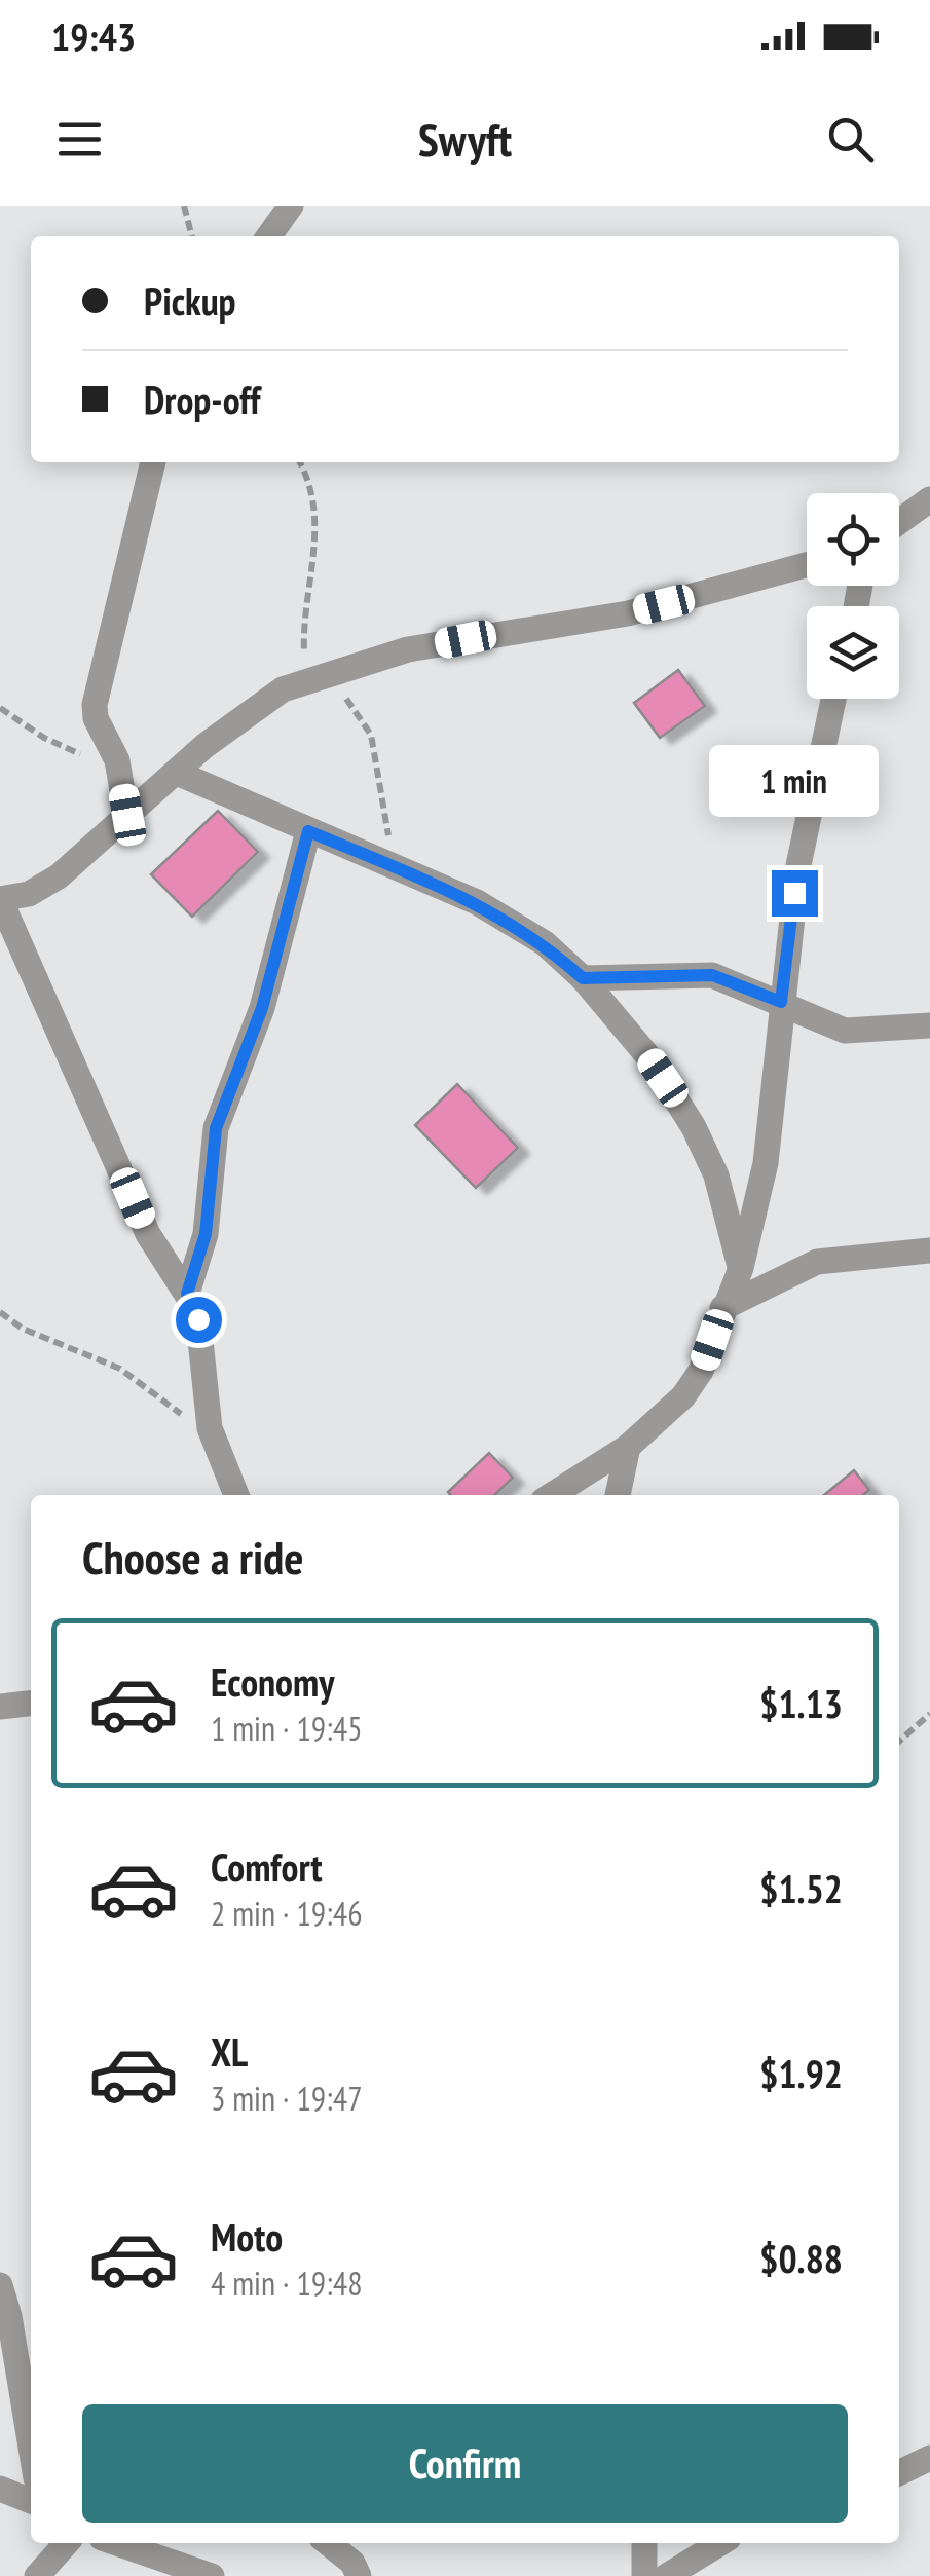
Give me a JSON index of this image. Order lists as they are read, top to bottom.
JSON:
{
  "page": {
    "status": "19:43",
    "header": "Swyft",
    "banner": ["Pickup", "Drop-off"],
    "bubble": "1 min",
    "heading": "Choose a ride",
    "list": [
      {
        "name": "Economy",
        "note": "1 min · 19:45",
        "value": "$1.13"
      },
      {
        "name": "Comfort",
        "note": "2 min · 19:46",
        "value": "$1.52"
      },
      {
        "name": "XL",
        "note": "3 min · 19:47",
        "value": "$1.92"
      },
      {
        "name": "Moto",
        "note": "4 min · 19:48",
        "value": "$0.88"
      }
    ],
    "buttons": "Confirm"
  }
}
